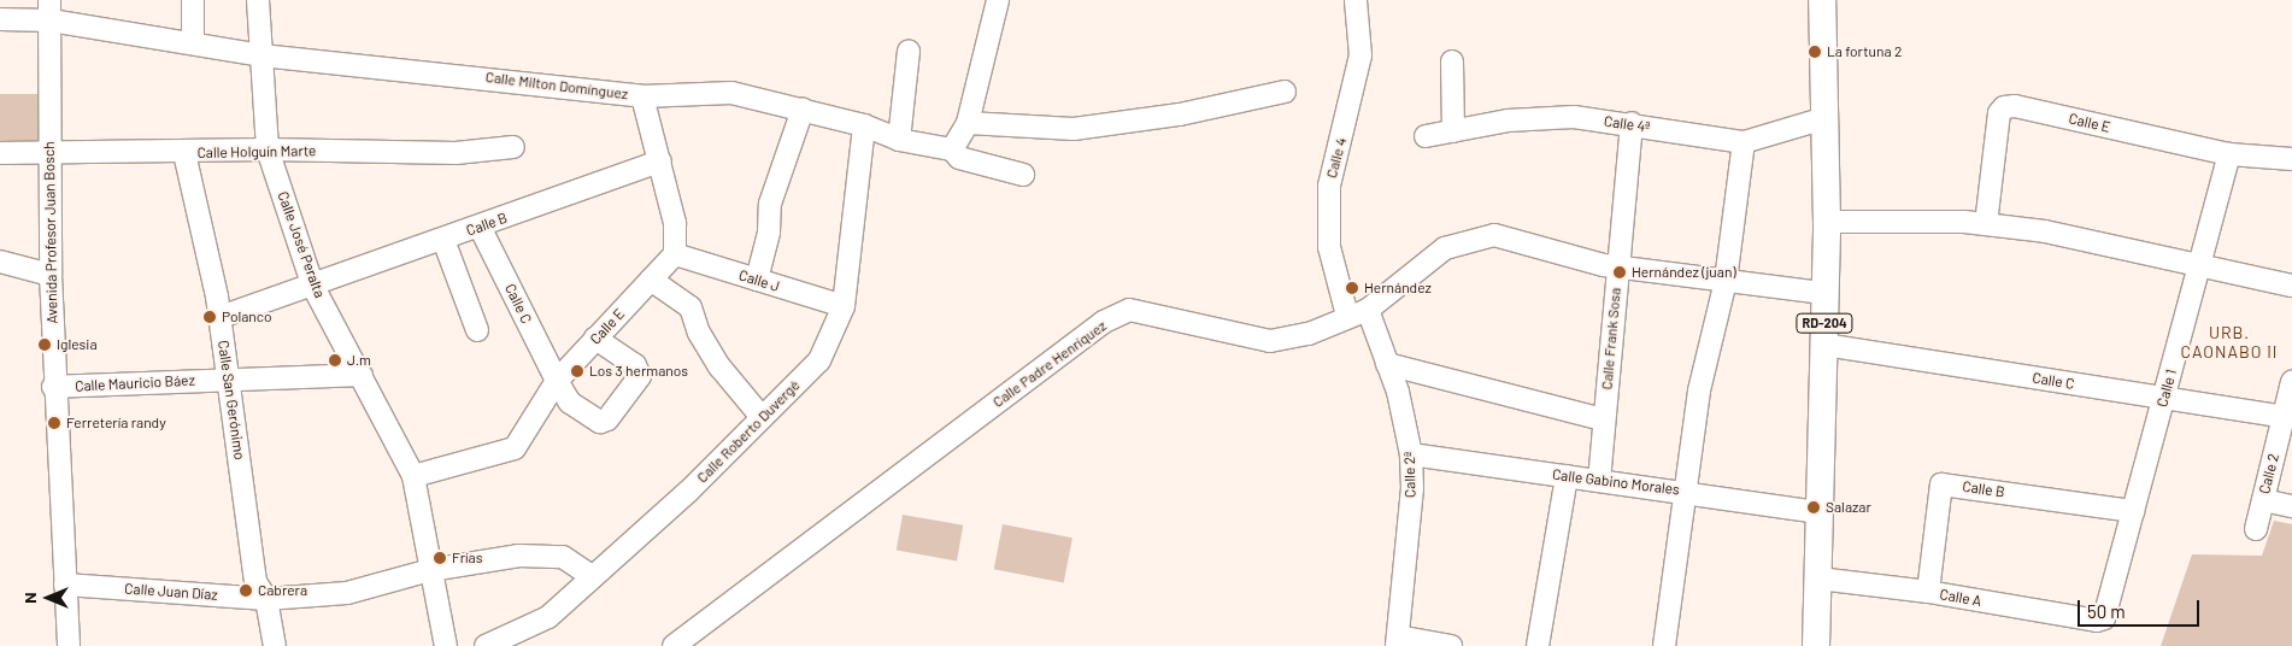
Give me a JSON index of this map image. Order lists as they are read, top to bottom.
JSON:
{
  "streets": {
    "main road": ["RD-204"],
    "street": [
      "Calle Milton Domínguez",
      "Calle E",
      "Calle 4ª",
      "Calle Holguín Marte",
      "Calle 4",
      "Calle B",
      "Avenida Profesor Juan Bosch",
      "Calle José Peralta",
      "Calle J",
      "Calle C",
      "Calle Frank Sosa",
      "Calle Padre Henríquez",
      "Calle Mauricio Báez",
      "Calle 1",
      "Calle San Gerónimo",
      "Calle Roberto Duvergé",
      "Calle 2",
      "Calle 2ª",
      "Calle Gabino Morales",
      "Calle Juan Díaz",
      "Calle A"
    ]
  },
  "crossings": [
    ["Calle Milton Domínguez", "Avenida Profesor Juan Bosch"],
    ["Calle Milton Domínguez", "Calle José Peralta"],
    ["Calle Milton Domínguez", "Calle Roberto Duvergé"],
    ["Calle E", "Calle José Peralta"],
    ["Calle E", "Calle J"],
    ["Calle E", "Calle C"],
    ["Calle E", "Calle 1"],
    ["Calle 4ª", "RD-204"],
    ["Calle 4ª", "Calle Frank Sosa"],
    ["Calle Holguín Marte", "Avenida Profesor Juan Bosch"],
    ["Calle Holguín Marte", "Calle José Peralta"],
    ["Calle Holguín Marte", "Calle San Gerónimo"],
    ["Calle 4", "Calle Padre Henríquez"],
    ["Calle B", "Calle José Peralta"],
    ["Calle B", "Calle C"],
    ["Calle B", "Calle 1"],
    ["Calle B", "Calle San Gerónimo"],
    ["Calle B", "Calle A"],
    ["Avenida Profesor Juan Bosch", "Calle Mauricio Báez"],
    ["Avenida Profesor Juan Bosch", "Calle Juan Díaz"],
    ["Calle José Peralta", "Calle Mauricio Báez"],
    ["Calle José Peralta", "Calle Juan Díaz"],
    ["Calle J", "Calle Roberto Duvergé"],
    ["Calle C", "RD-204"],
    ["Calle C", "Calle 1"],
    ["Calle C", "Calle 2"],
    ["RD-204", "Calle Padre Henríquez"],
    ["RD-204", "Calle Gabino Morales"],
    ["RD-204", "Calle A"],
    ["Calle Frank Sosa", "Calle Padre Henríquez"],
    ["Calle Frank Sosa", "Calle Gabino Morales"],
    ["Calle Padre Henríquez", "Calle 2ª"],
    ["Calle Mauricio Báez", "Calle San Gerónimo"],
    ["Calle 1", "Calle A"],
    ["Calle San Gerónimo", "Calle Juan Díaz"],
    ["Calle Roberto Duvergé", "Calle Juan Díaz"],
    ["Calle 2ª", "Calle Gabino Morales"]
  ],
  "districts": ["URB. CAONABO II"],
  "places": [
    "La fortuna 2",
    "Hernández (juan)",
    "Hernández",
    "Polanco",
    "Iglesia",
    "J.m",
    "Los 3 hermanos",
    "Ferretería randy",
    "Salazar",
    "Frías",
    "Cabrera"
  ],
  "scale_bar": "50 m",
  "north": "left"
}
